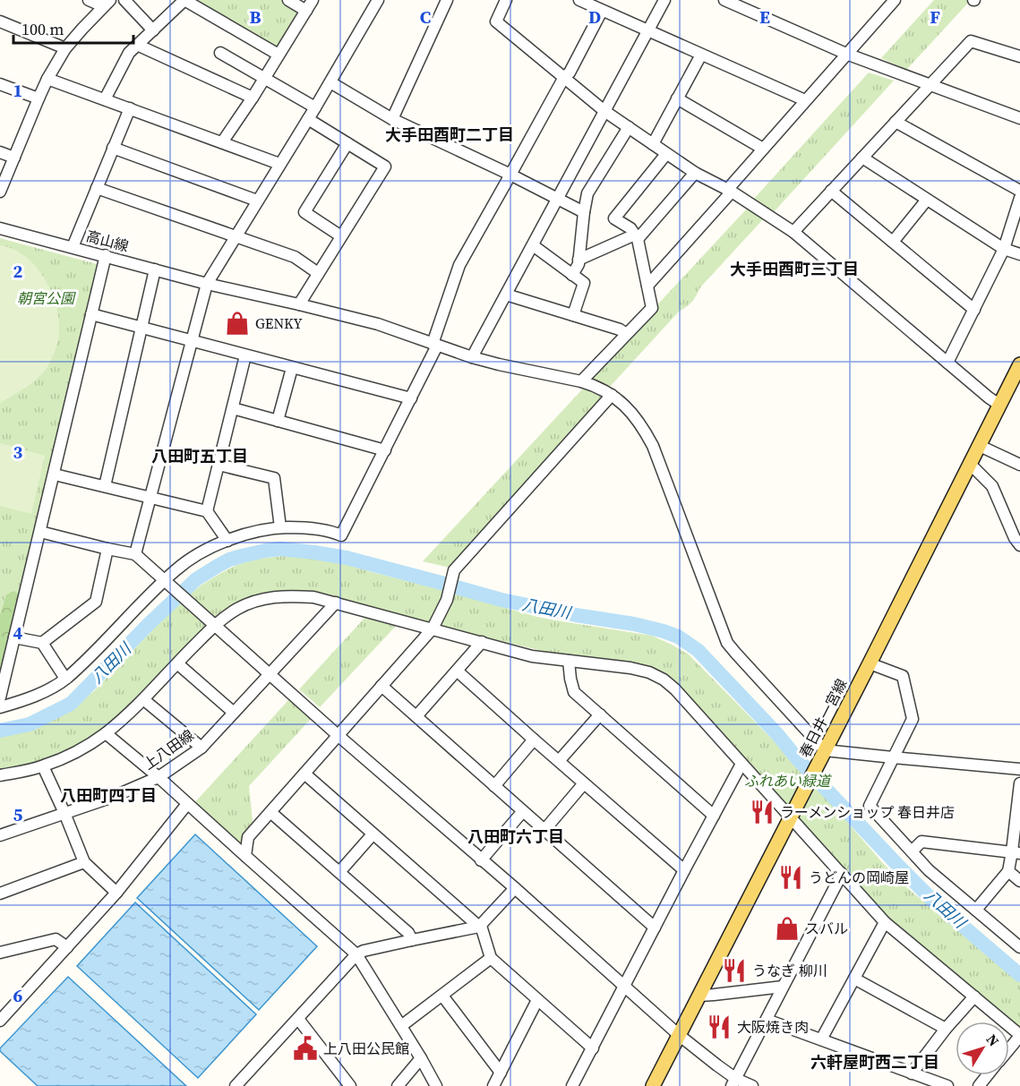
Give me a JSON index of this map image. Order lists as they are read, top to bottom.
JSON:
{
  "streets": {
    "main road": ["春日井一宮線"],
    "street": ["高山線", "上八田線"]
  },
  "crossings": [
    ["高山線", "春日井一宮線"]
  ],
  "districts": [
    "大手田酉町二丁目",
    "大手田酉町三丁目",
    "八田町五丁目",
    "八田町四丁目",
    "八田町六丁目",
    "六軒屋町西二丁目"
  ],
  "water": ["八田川"],
  "parks": ["朝宮公園", "ふれあい緑道"],
  "places": {
    "shop": ["GENKY", "スバル"],
    "restaurant": [
      "ラーメンショップ 春日井店",
      "うどんの岡崎屋",
      "うなぎ 柳川",
      "大阪焼き肉"
    ],
    "public building": ["上八田公民館"]
  },
  "scale_bar": "100 m",
  "north": "top right",
  "grid": {
    "columns": [
      "B",
      "C",
      "D",
      "E",
      "F"
    ],
    "rows": [
      "1",
      "2",
      "3",
      "4",
      "5",
      "6"
    ]
  }
}
